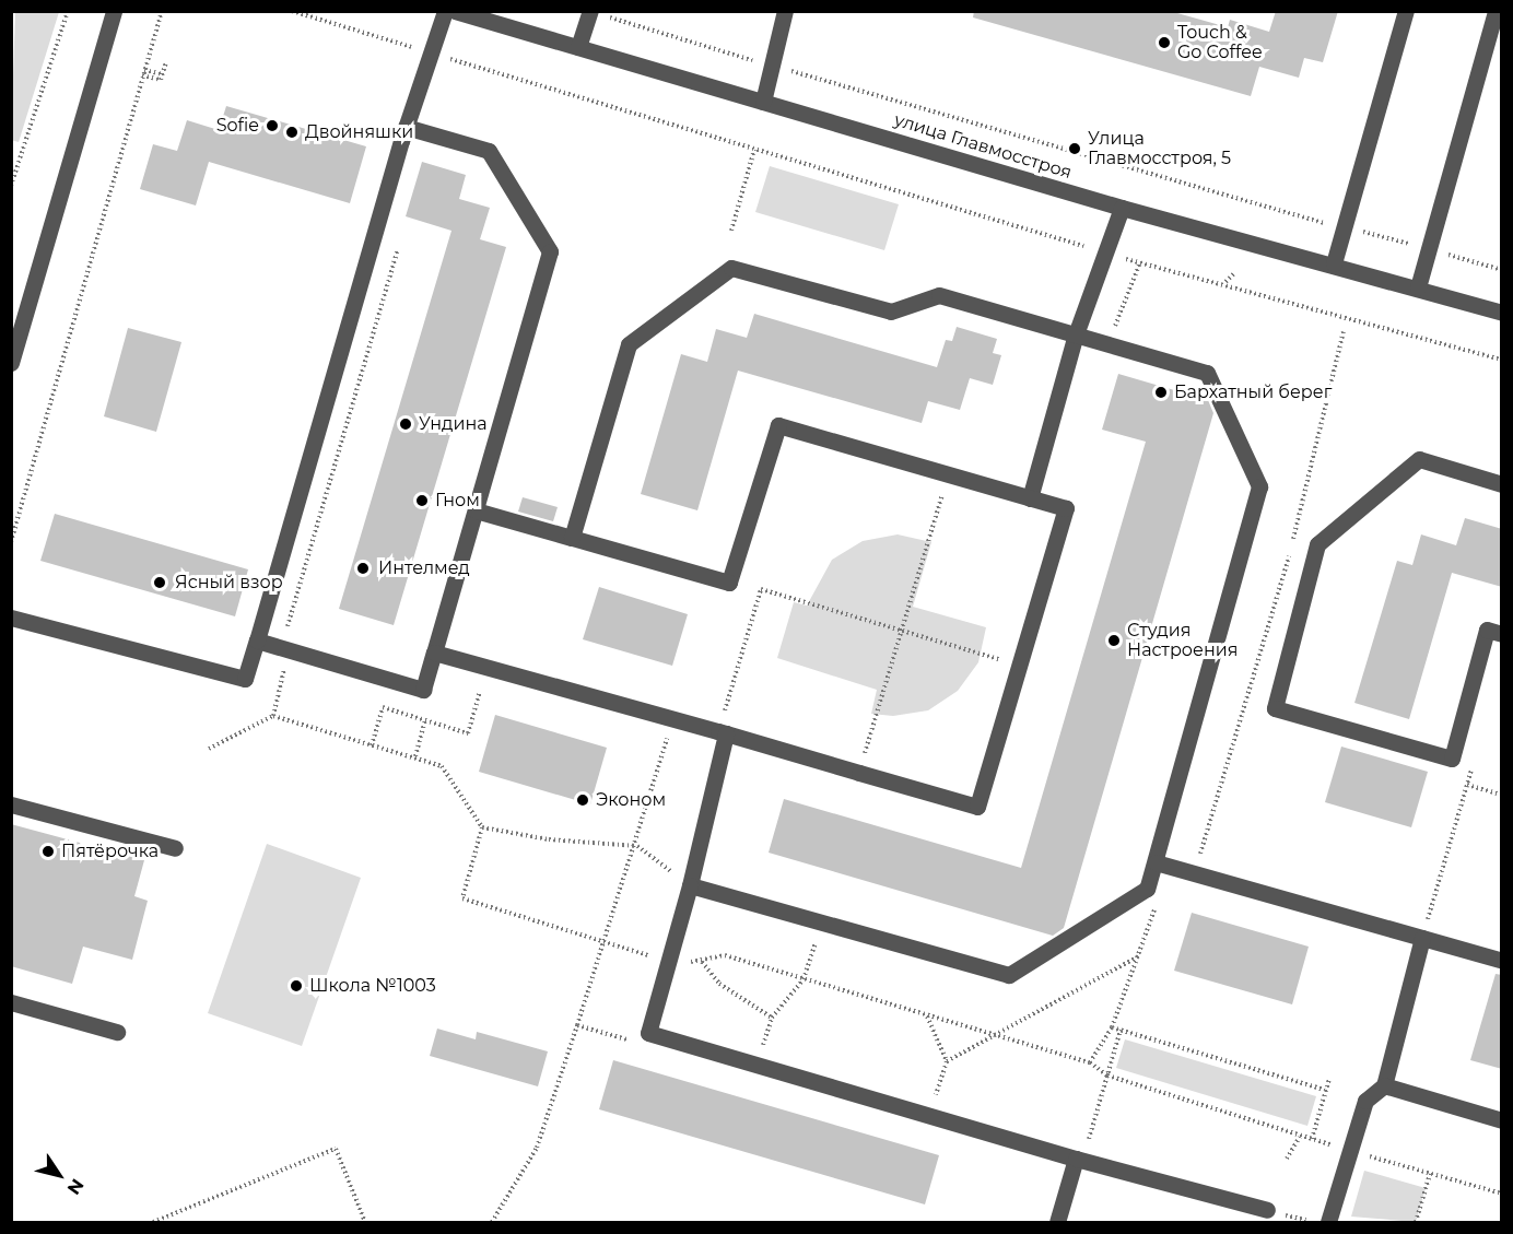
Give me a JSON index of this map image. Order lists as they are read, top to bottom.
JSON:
{
  "streets": {
    "street": ["улица Главмосстроя"]
  },
  "places": [
    "Touch & Go Coffee",
    "Sofie",
    "Двойняшки",
    "Улица Главмосстроя, 5",
    "Бархатный берег",
    "Ундина",
    "Гном",
    "Интелмед",
    "Ясный взор",
    "Студия Настроения",
    "Эконом",
    "Пятёрочка",
    "Школа №1003"
  ],
  "north": "bottom right"
}
